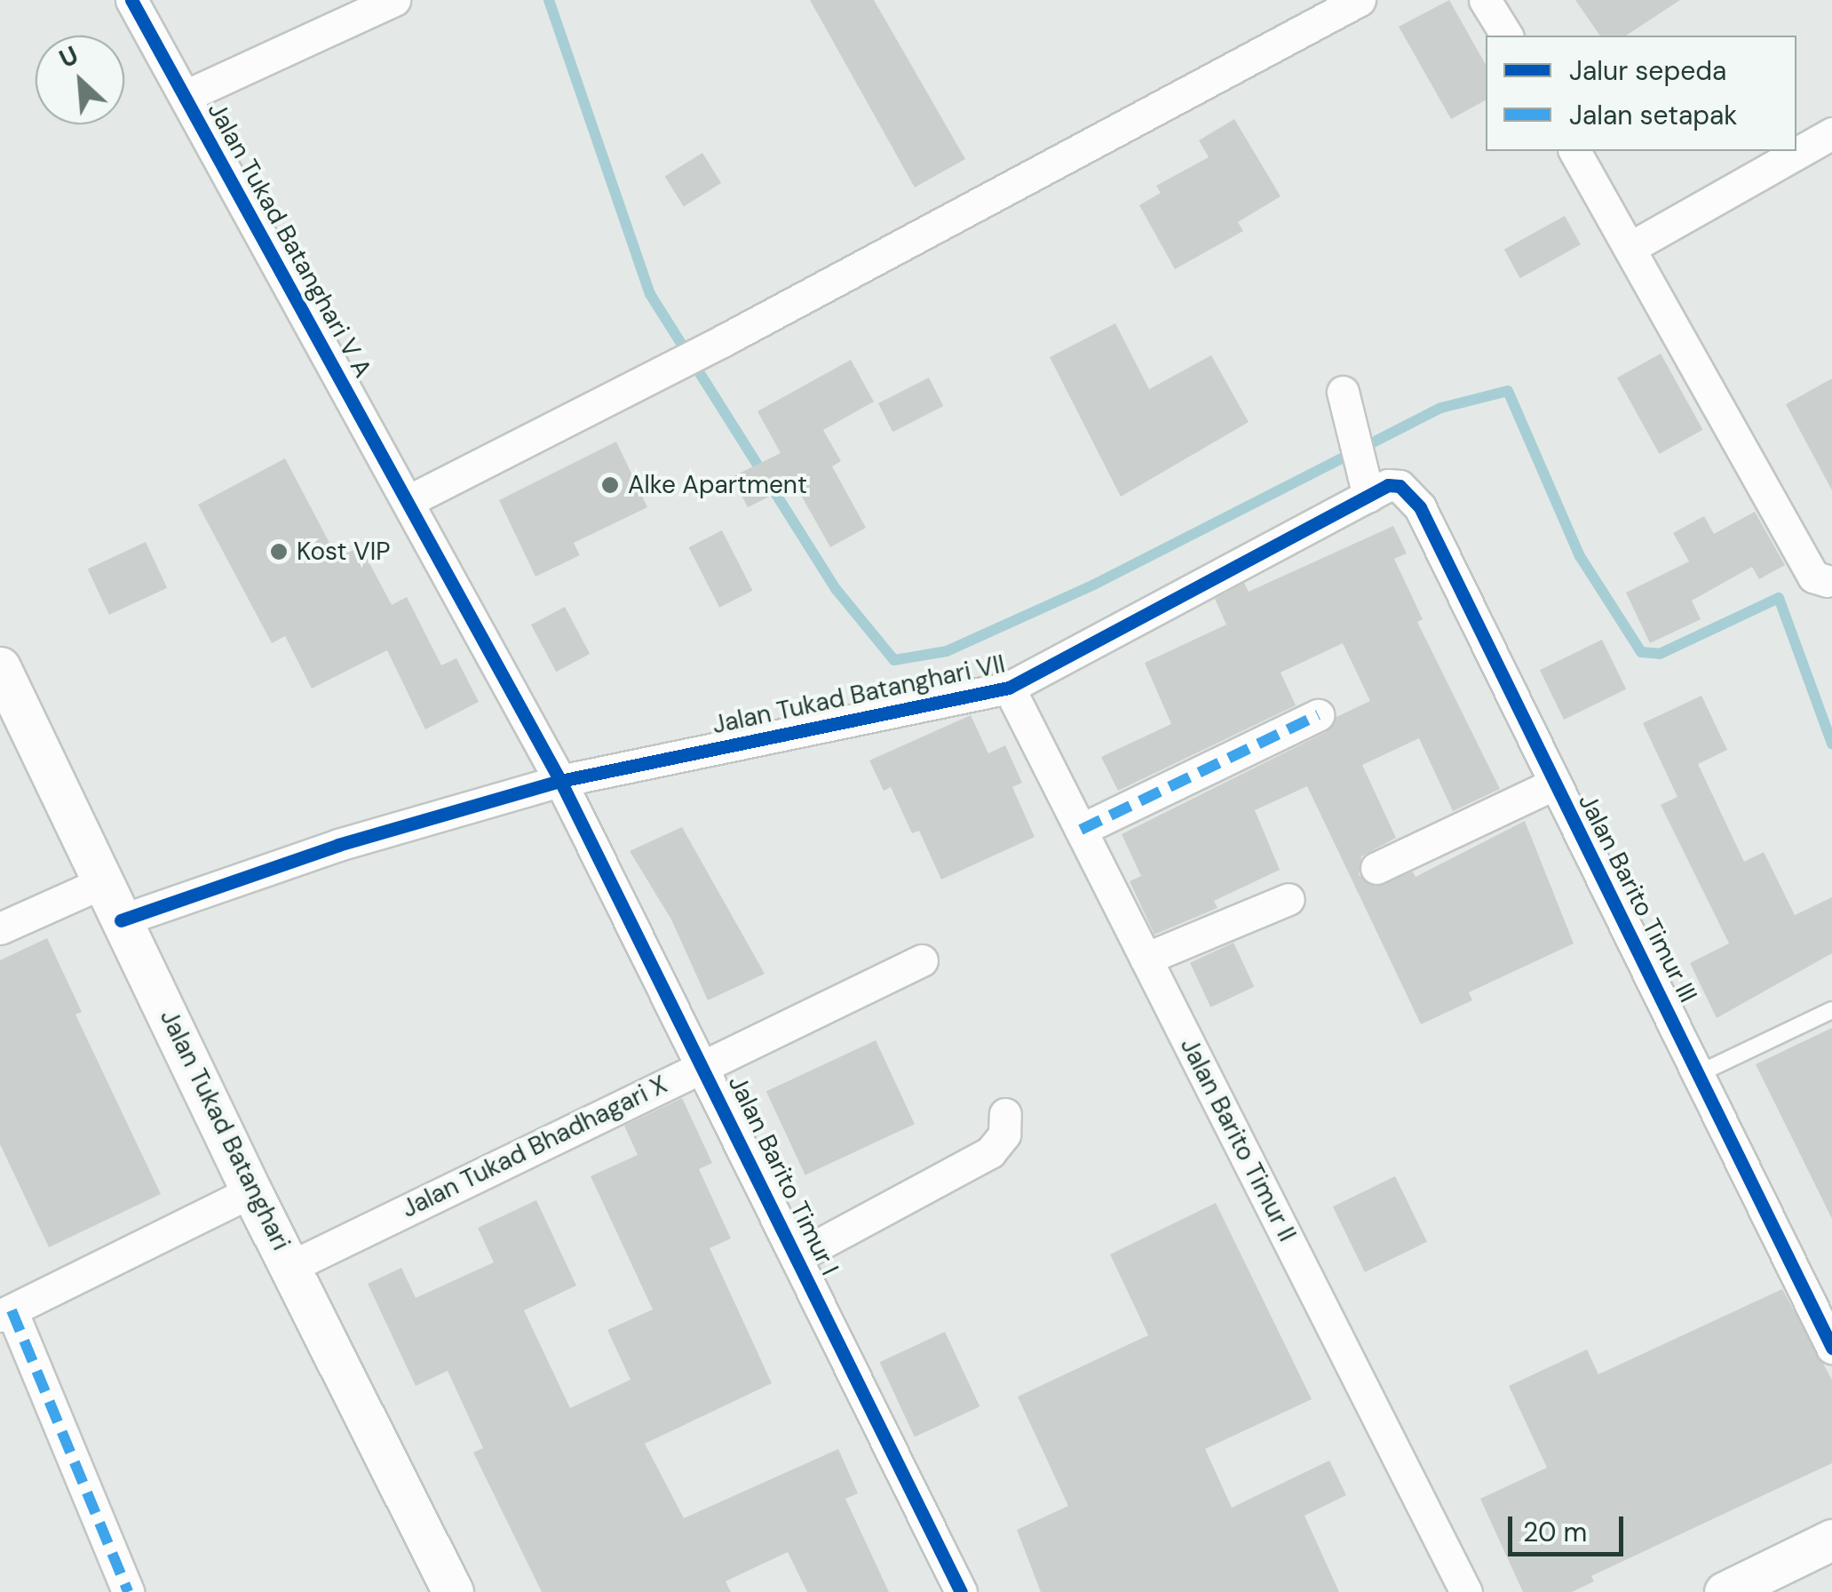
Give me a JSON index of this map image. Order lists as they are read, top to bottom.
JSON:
{
  "streets": {
    "street": [
      "Jalan Tukad Batanghari V A",
      "Jalan Tukad Batanghari VII",
      "Jalan Barito Timur III",
      "Jalan Tukad Batanghari",
      "Jalan Barito Timur II",
      "Jalan Tukad Bhadhagari X",
      "Jalan Barito Timur I"
    ]
  },
  "crossings": [
    ["Jalan Tukad Batanghari VII", "Jalan Barito Timur III"],
    ["Jalan Tukad Batanghari VII", "Jalan Tukad Batanghari"],
    ["Jalan Tukad Batanghari VII", "Jalan Barito Timur II"],
    ["Jalan Tukad Batanghari VII", "Jalan Barito Timur I"],
    ["Jalan Tukad Batanghari", "Jalan Tukad Bhadhagari X"],
    ["Jalan Tukad Bhadhagari X", "Jalan Barito Timur I"]
  ],
  "places": ["Alke Apartment", "Kost VIP"],
  "legend": ["Jalur sepeda", "Jalan setapak"],
  "scale_bar": "20 m",
  "north": "top left"
}
